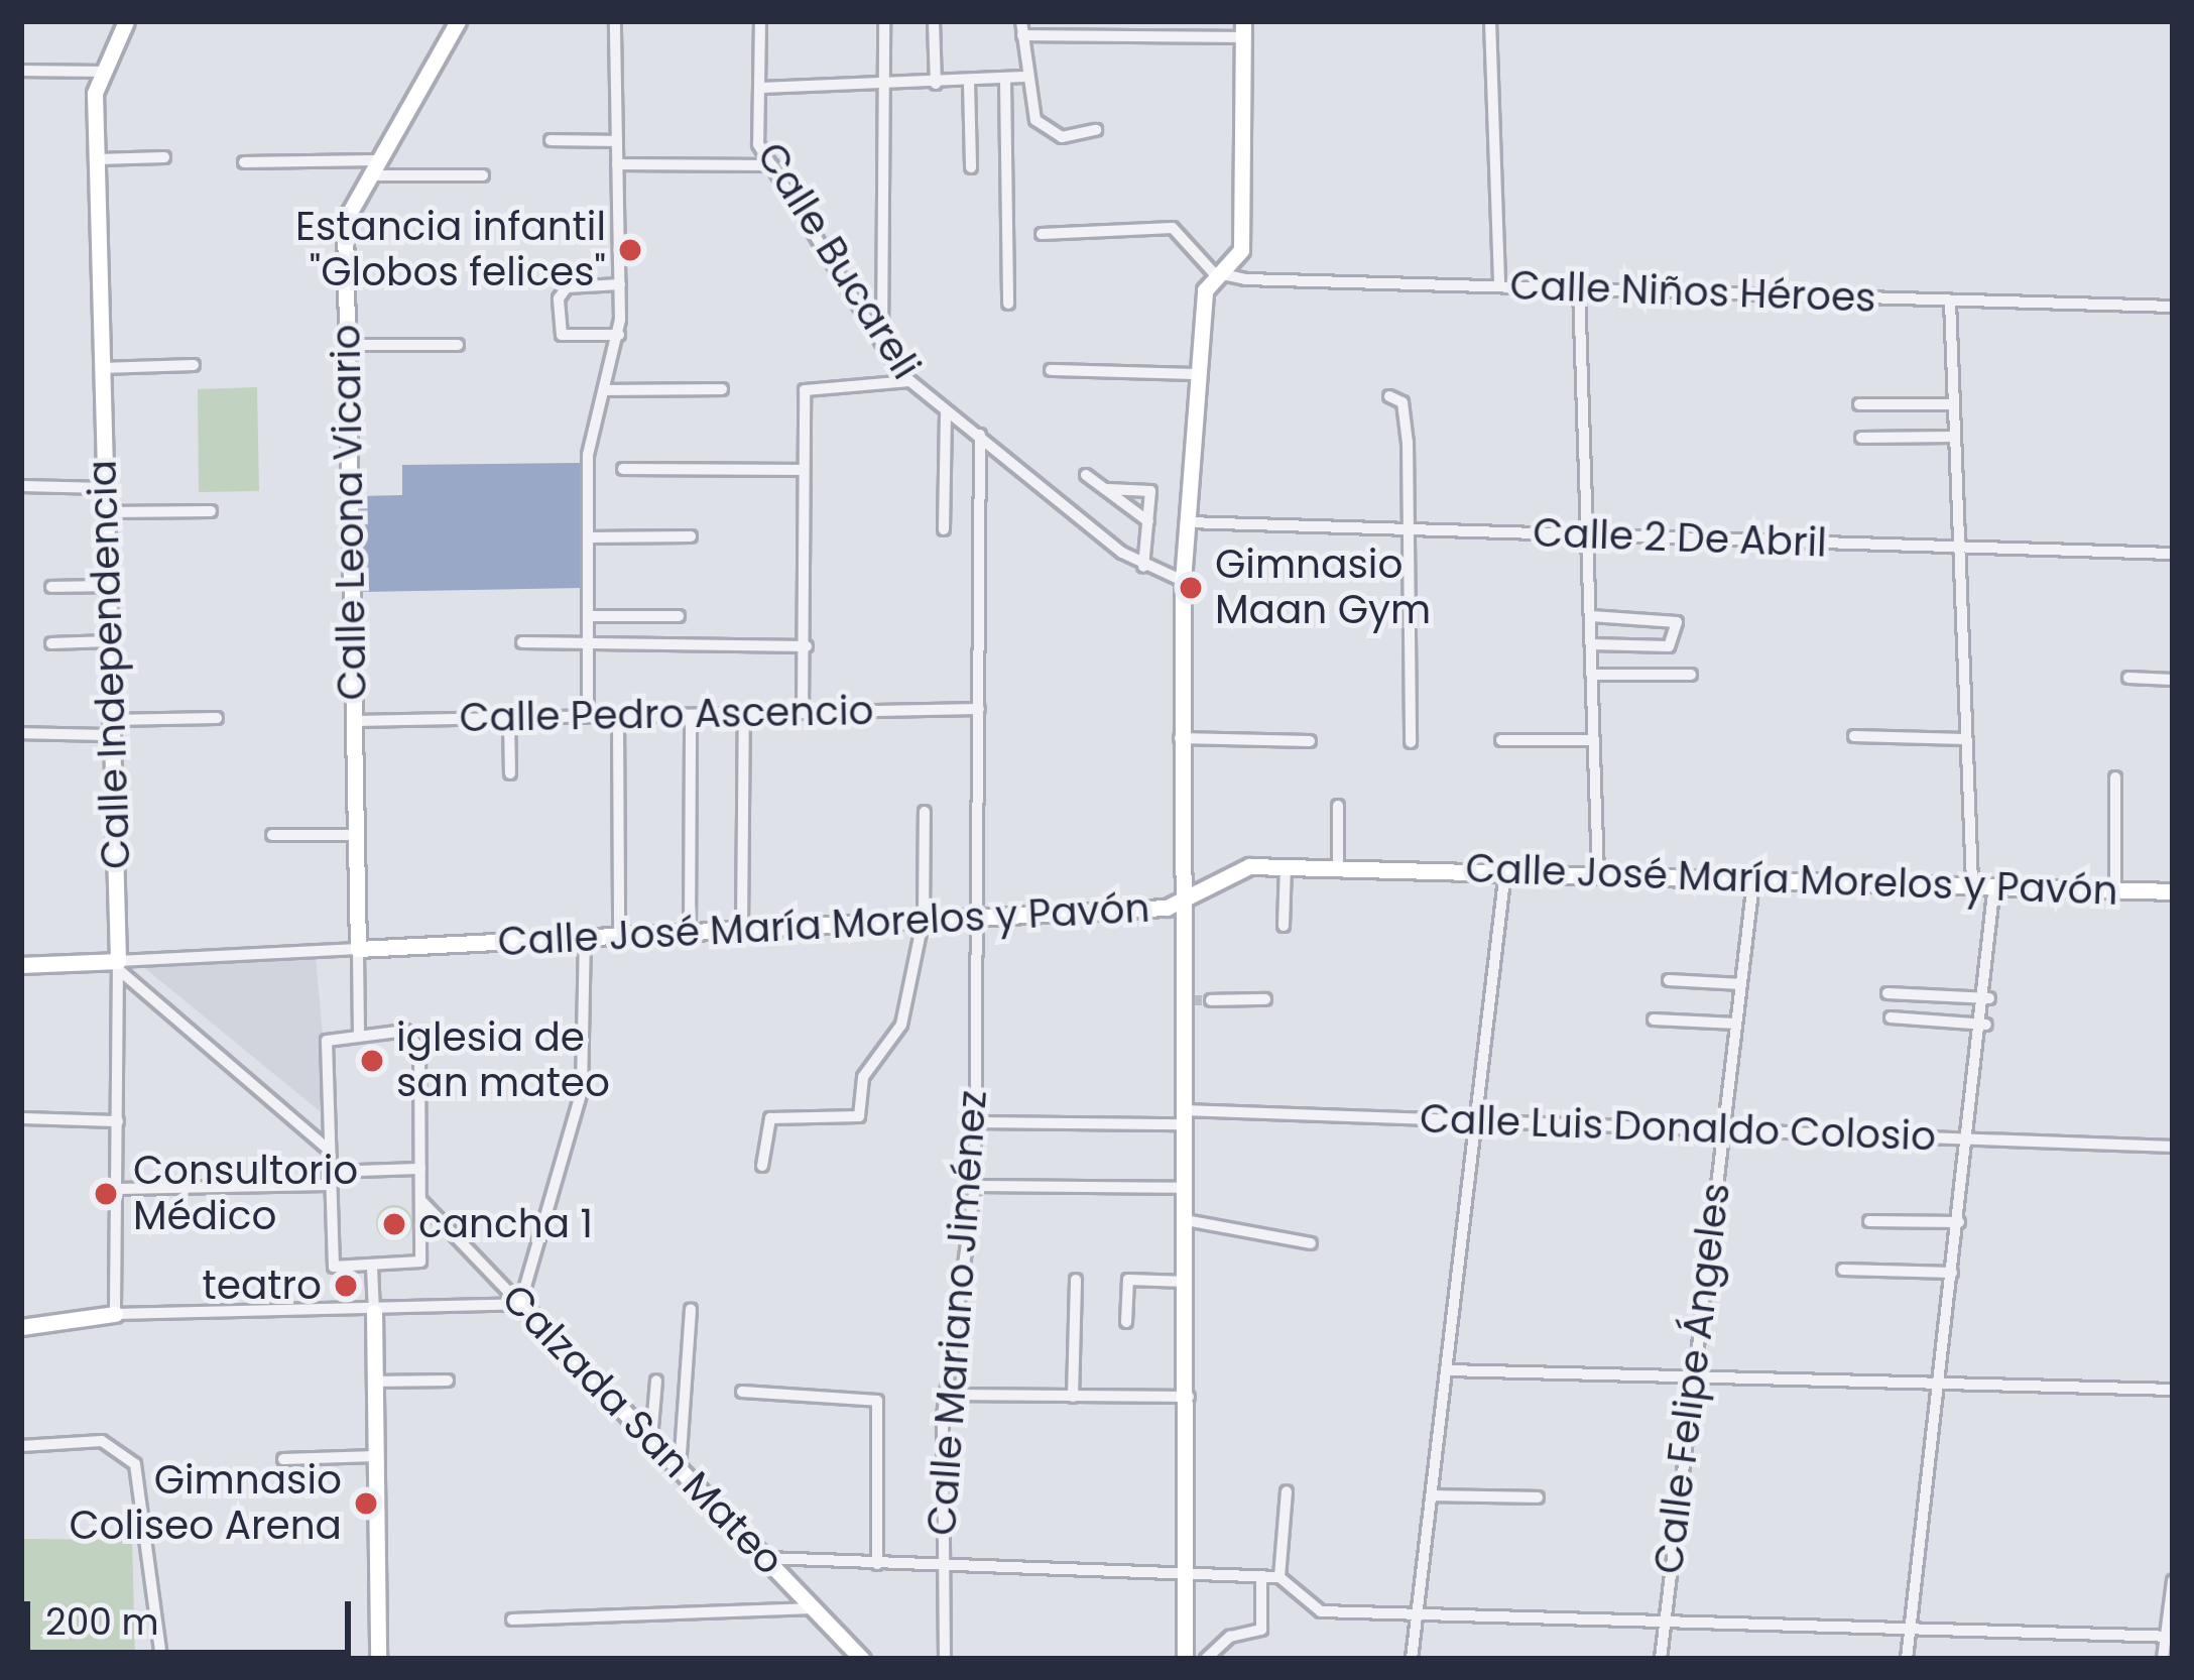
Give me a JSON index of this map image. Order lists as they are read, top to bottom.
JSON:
{
  "streets": {
    "main road": [
      "Calle Leona Vicario",
      "Calle Independencia",
      "Calle José María Morelos y Pavón",
      "Calzada San Mateo"
    ],
    "street": [
      "Calle Bucareli",
      "Calle Niños Héroes",
      "Calle 2 De Abril",
      "Calle Pedro Ascencio",
      "Calle Luis Donaldo Colosio",
      "Calle Mariano Jiménez",
      "Calle Felipe Ángeles"
    ]
  },
  "crossings": [
    ["Calle Bucareli", "Calle Mariano Jiménez"],
    ["Calle Leona Vicario", "Calle Pedro Ascencio"],
    ["Calle Leona Vicario", "Calle José María Morelos y Pavón"],
    ["Calle Independencia", "Calle José María Morelos y Pavón"],
    ["Calle Pedro Ascencio", "Calle Mariano Jiménez"],
    ["Calle José María Morelos y Pavón", "Calle Mariano Jiménez"],
    ["Calle José María Morelos y Pavón", "Calle Felipe Ángeles"],
    ["Calle Luis Donaldo Colosio", "Calle Mariano Jiménez"],
    ["Calle Luis Donaldo Colosio", "Calle Felipe Ángeles"]
  ],
  "places": [
    "Estancia infantil \"Globos felices\"",
    "Gimnasio Maan Gym",
    "iglesia de san mateo",
    "Consultorio Médico",
    "cancha 1",
    "teatro",
    "Gimnasio Coliseo Arena"
  ],
  "scale_bar": "200 m"
}
